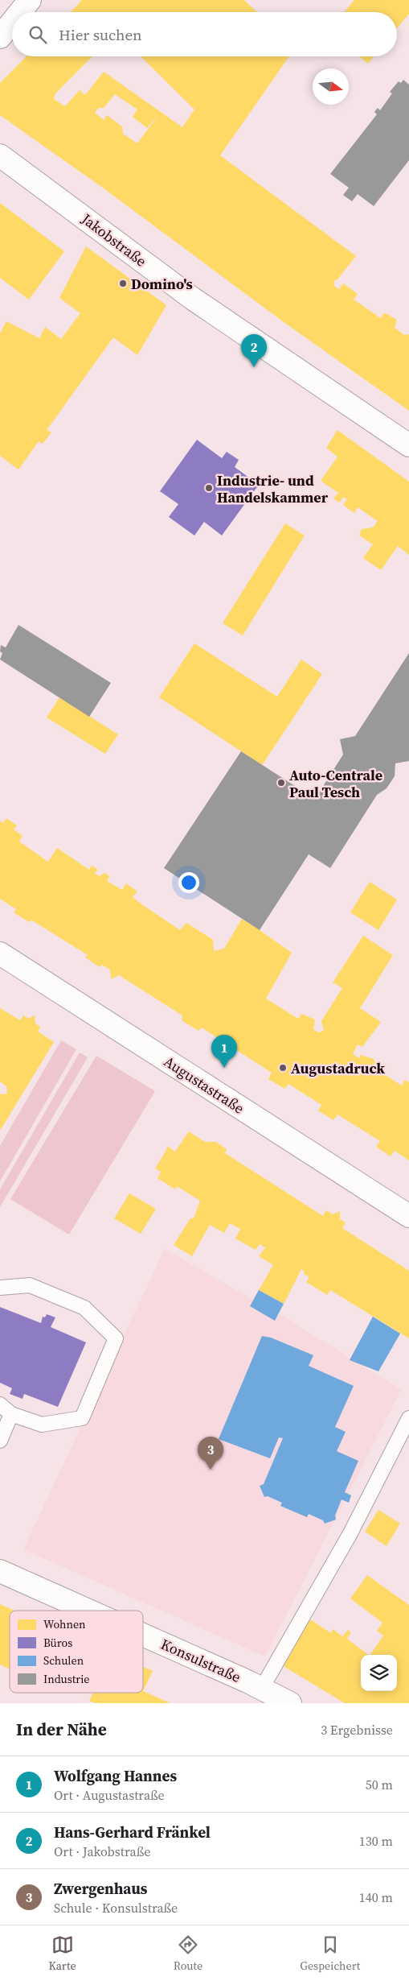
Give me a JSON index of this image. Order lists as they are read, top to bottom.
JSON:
{
  "streets": {
    "street": ["Jakobstraße", "Augustastraße", "Konsulstraße"]
  },
  "places": [
    "Domino's",
    "Industrie- und Handelskammer",
    "Auto-Centrale Paul Tesch",
    "Augustadruck"
  ],
  "legend": [
    "Wohnen",
    "Büros",
    "Schulen",
    "Industrie"
  ],
  "north": "right",
  "page": {
    "search": "Hier suchen",
    "pins": ["2", "1", "3"],
    "heading": ["In der Nähe", "3 Ergebnisse"],
    "list": [
      {
        "mark": "1",
        "name": "Wolfgang Hannes",
        "note": "Ort · Augustastraße",
        "value": "50 m"
      },
      {
        "mark": "2",
        "name": "Hans-Gerhard Fränkel",
        "note": "Ort · Jakobstraße",
        "value": "130 m"
      },
      {
        "mark": "3",
        "name": "Zwergenhaus",
        "note": "Schule · Konsulstraße",
        "value": "140 m"
      }
    ],
    "nav": ["Karte", "Route", "Gespeichert"]
  }
}
